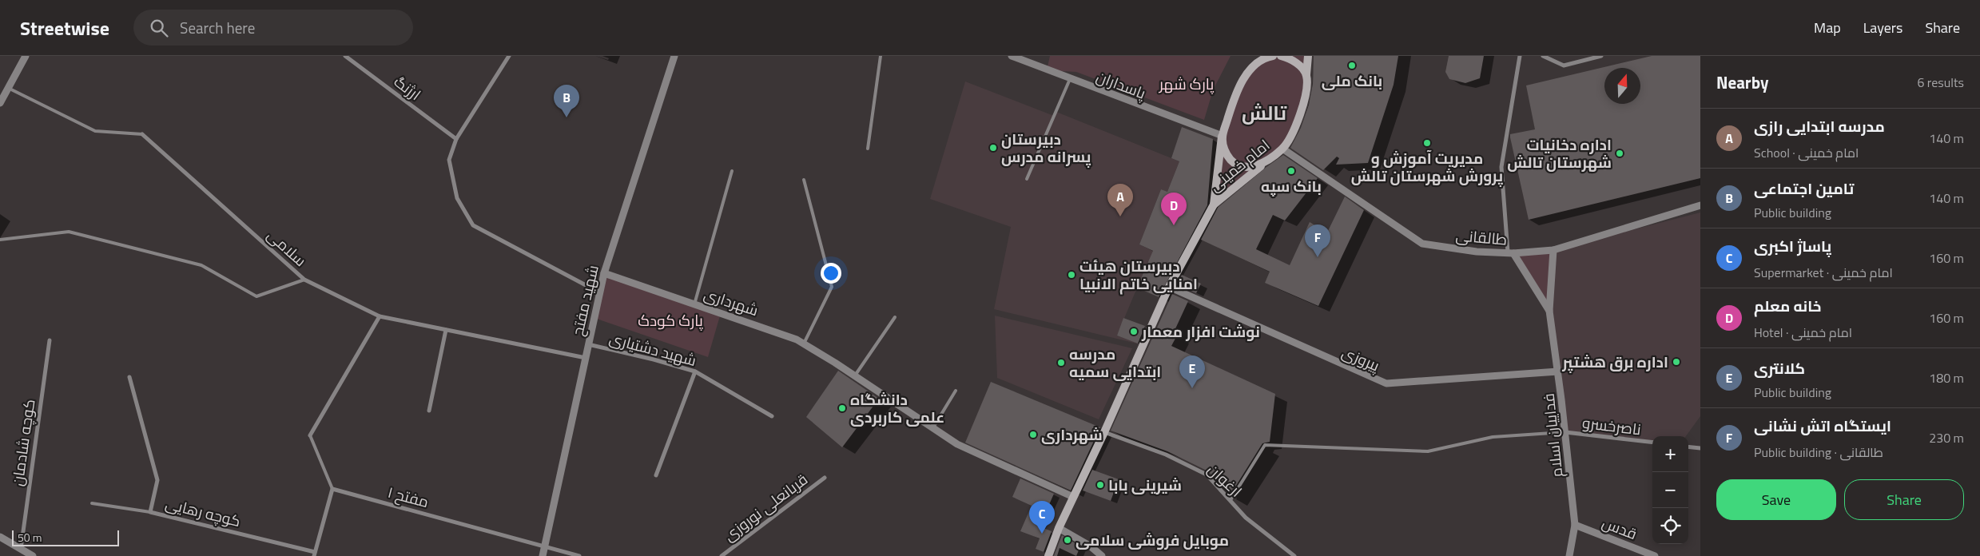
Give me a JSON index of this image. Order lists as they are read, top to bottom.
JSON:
{
  "streets": {
    "main road": ["امام خمینی"],
    "street": [
      "پاسداران",
      "ارژنگ",
      "طالقانی",
      "سلامی",
      "شهید مفتح",
      "شهرداری",
      "شهید دشتیاری",
      "پیروزی",
      "ناصرخسرو",
      "فداییان اسلام",
      "کوچه شادمان",
      "ارغوان",
      "مفتح ۱",
      "قربانعلی نوروزی",
      "کوچه رهایی",
      "قدس"
    ]
  },
  "crossings": [
    ["پاسداران", "امام خمینی"],
    ["امام خمینی", "طالقانی"],
    ["امام خمینی", "شهرداری"],
    ["امام خمینی", "پیروزی"],
    ["امام خمینی", "ارغوان"],
    ["طالقانی", "فداییان اسلام"],
    ["سلامی", "شهید مفتح"],
    ["شهید مفتح", "شهرداری"],
    ["شهید مفتح", "شهید دشتیاری"],
    ["شهید مفتح", "مفتح ۱"],
    ["پیروزی", "فداییان اسلام"],
    ["ناصرخسرو", "فداییان اسلام"],
    ["فداییان اسلام", "قدس"]
  ],
  "districts": ["تالش"],
  "parks": ["پارک شهر", "پارک کودک"],
  "places": [
    "بانک ملی",
    "مدیریت آموزش و پرورش شهرستان تالش",
    "دبیرستان پسرانه مدرس",
    "اداره دخانیات شهرستان تالش",
    "بانک سپه",
    "دبیرستان هیئت امنایی خاتم الانبیا",
    "نوشت افزار معمار",
    "اداره برق هشتپر",
    "مدرسه ابتدایی سمیه",
    "دانشگاه علمی کاربردی",
    "شهرداری",
    "شیرینی بابا",
    "موبایل فروشی سلامی"
  ],
  "scale_bar": "50 m",
  "north": "top",
  "page": {
    "header": "Streetwise",
    "search": "Search here",
    "nav": ["Map", "Layers", "Share"],
    "heading": ["Nearby", "6 results"],
    "pins": [
      "B",
      "A",
      "D",
      "F",
      "E",
      "C"
    ],
    "list": [
      {
        "mark": "A",
        "name": "مدرسه ابتدایی رازی",
        "note": "School · امام خمینی",
        "value": "140 m"
      },
      {
        "mark": "B",
        "name": "تامین اجتماعی",
        "note": "Public building",
        "value": "140 m"
      },
      {
        "mark": "C",
        "name": "پاساژ اکبری",
        "note": "Supermarket · امام خمینی",
        "value": "160 m"
      },
      {
        "mark": "D",
        "name": "خانه معلم",
        "note": "Hotel · امام خمینی",
        "value": "160 m"
      },
      {
        "mark": "E",
        "name": "کلانتری",
        "note": "Public building",
        "value": "180 m"
      },
      {
        "mark": "F",
        "name": "ایستگاه اتش نشانی",
        "note": "Public building · طالقانی",
        "value": "230 m"
      }
    ],
    "map_buttons": ["+", "−"],
    "buttons": ["Save", "Share"],
    "scale": "50 m"
  }
}
